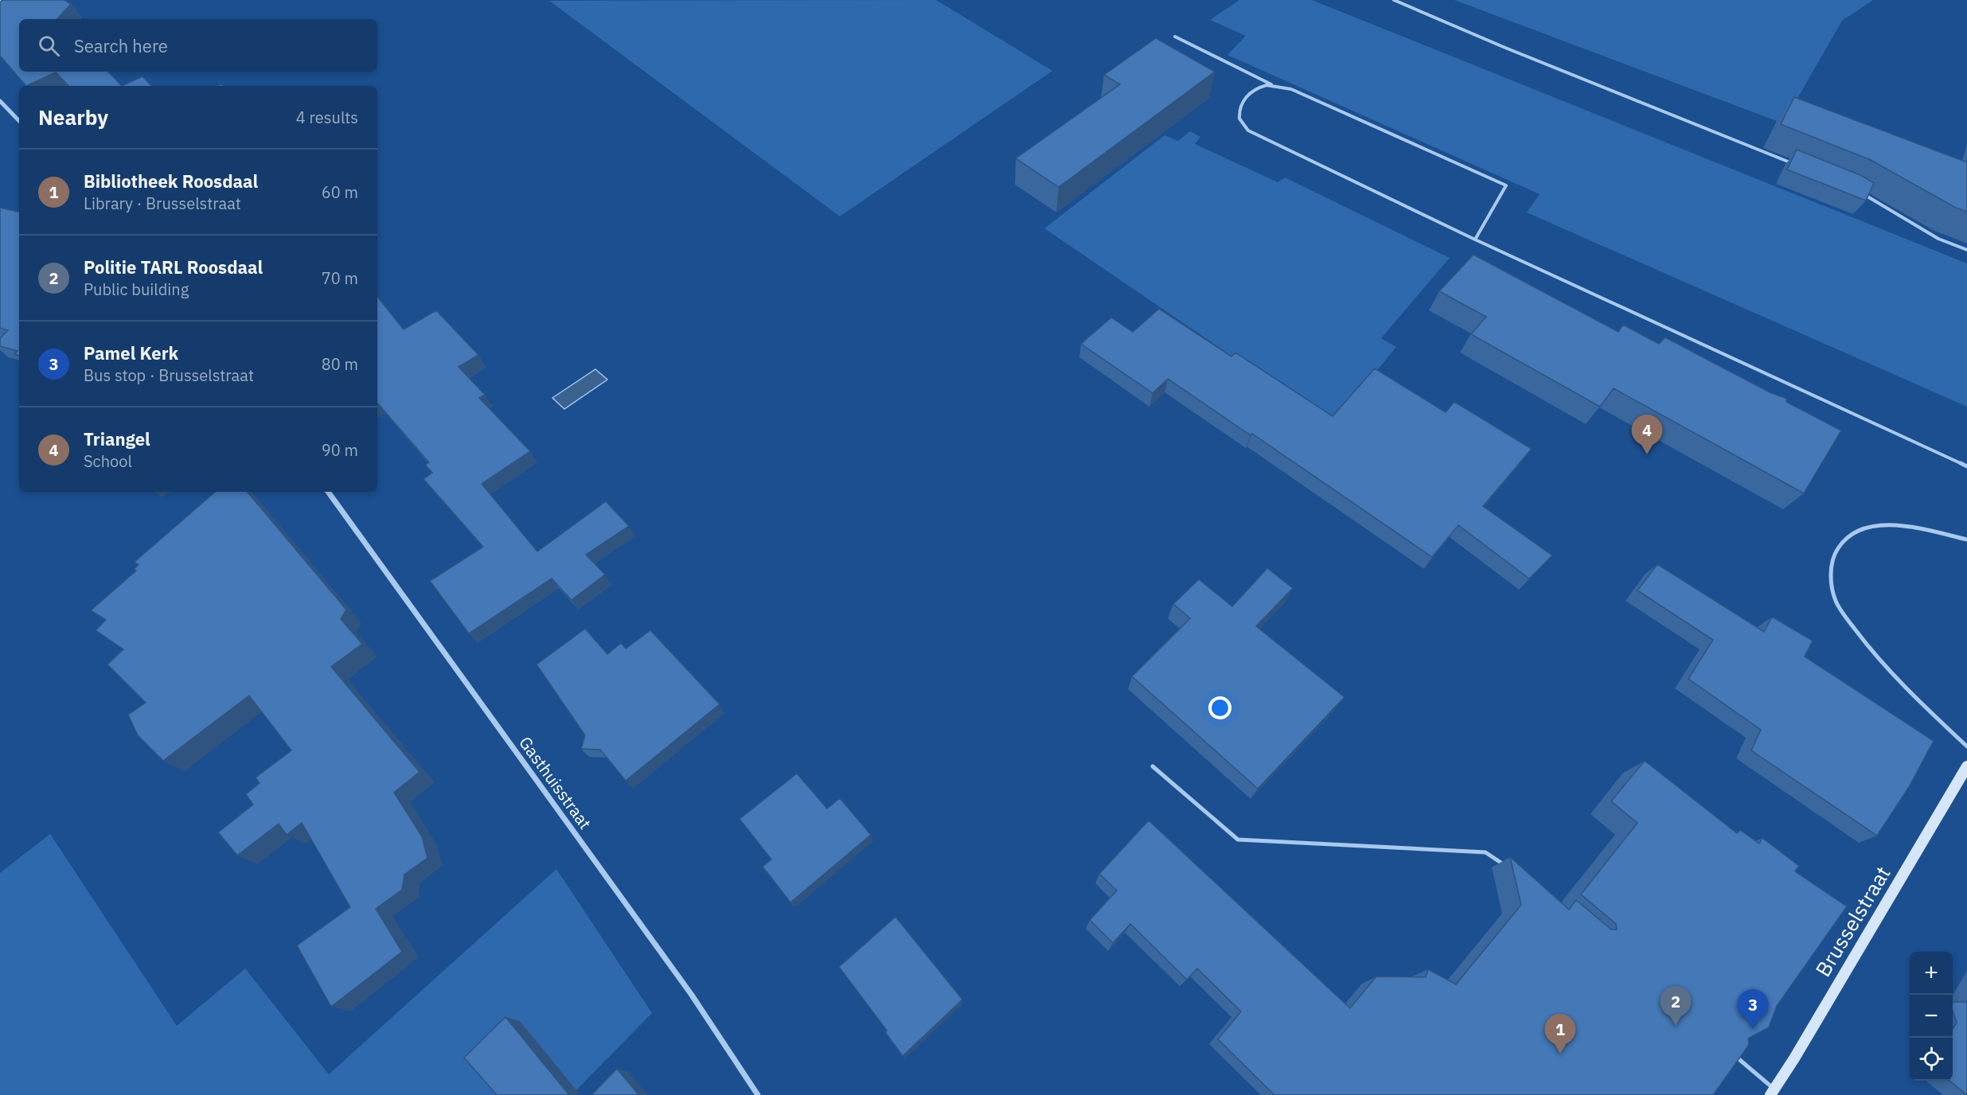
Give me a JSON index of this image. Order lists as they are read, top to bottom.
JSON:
{
  "streets": {
    "main road": ["Brusselstraat"],
    "street": ["Gasthuisstraat"]
  },
  "page": {
    "search": "Search here",
    "heading": ["Nearby", "4 results"],
    "list": [
      {
        "mark": "1",
        "name": "Bibliotheek Roosdaal",
        "note": "Library · Brusselstraat",
        "value": "60 m"
      },
      {
        "mark": "2",
        "name": "Politie TARL Roosdaal",
        "note": "Public building",
        "value": "70 m"
      },
      {
        "mark": "3",
        "name": "Pamel Kerk",
        "note": "Bus stop · Brusselstraat",
        "value": "80 m"
      },
      {
        "mark": "4",
        "name": "Triangel",
        "note": "School",
        "value": "90 m"
      }
    ],
    "pins": [
      "4",
      "2",
      "3",
      "1"
    ],
    "map_buttons": ["+", "−"]
  }
}
